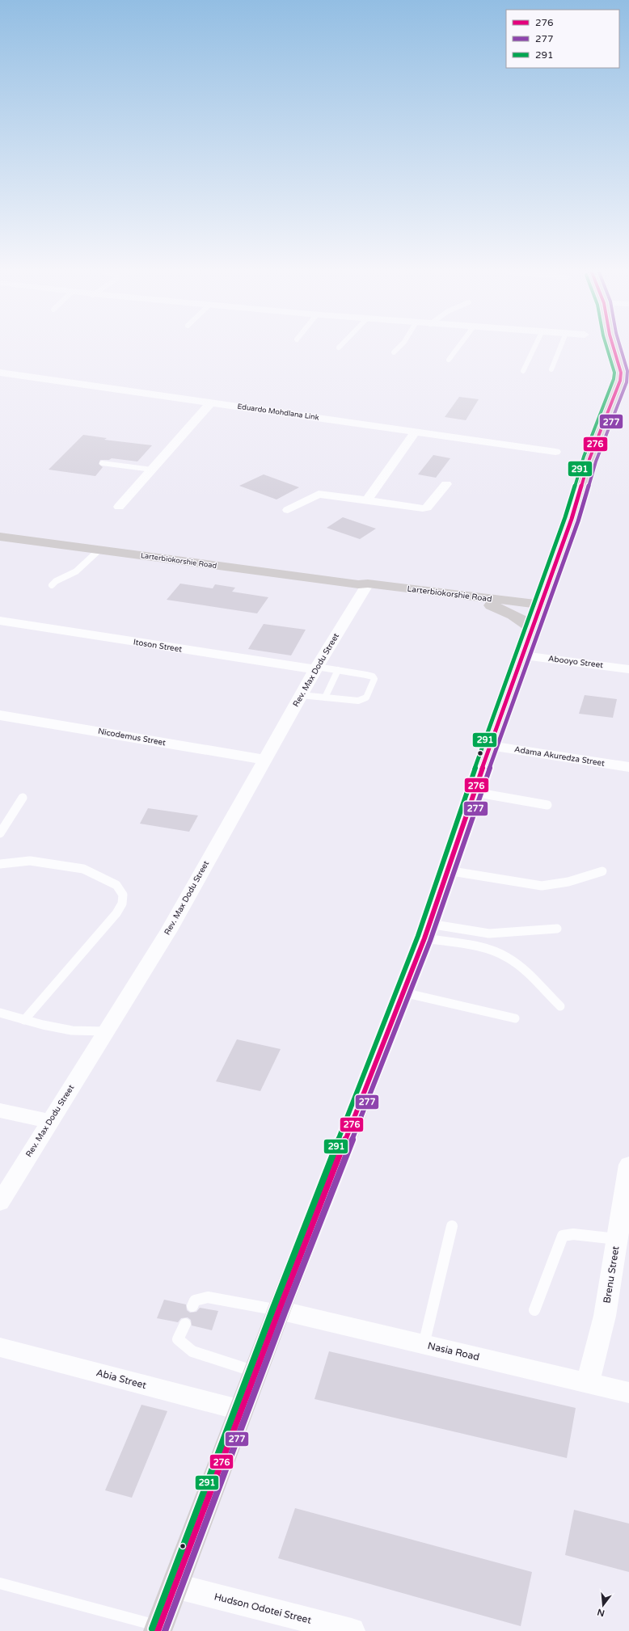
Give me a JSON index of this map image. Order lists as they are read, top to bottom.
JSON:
{
  "streets": {
    "main road": ["Larterbiokorshie Road"],
    "street": [
      "Eduardo Mohdlana Link",
      "Itoson Street",
      "Abooyo Street",
      "Rev. Max Dodu Street",
      "Nicodemus Street",
      "Adama Akuredza Street",
      "Brenu Street",
      "Nasia Road",
      "Abia Street",
      "Hudson Odotei Street"
    ]
  },
  "crossings": [
    ["Larterbiokorshie Road", "Rev. Max Dodu Street"],
    ["Itoson Street", "Rev. Max Dodu Street"],
    ["Rev. Max Dodu Street", "Nicodemus Street"],
    ["Brenu Street", "Nasia Road"]
  ],
  "lines": ["transit line 276", "transit line 277", "transit line 291"],
  "legend": ["276", "277", "291"],
  "north": "bottom"
}
